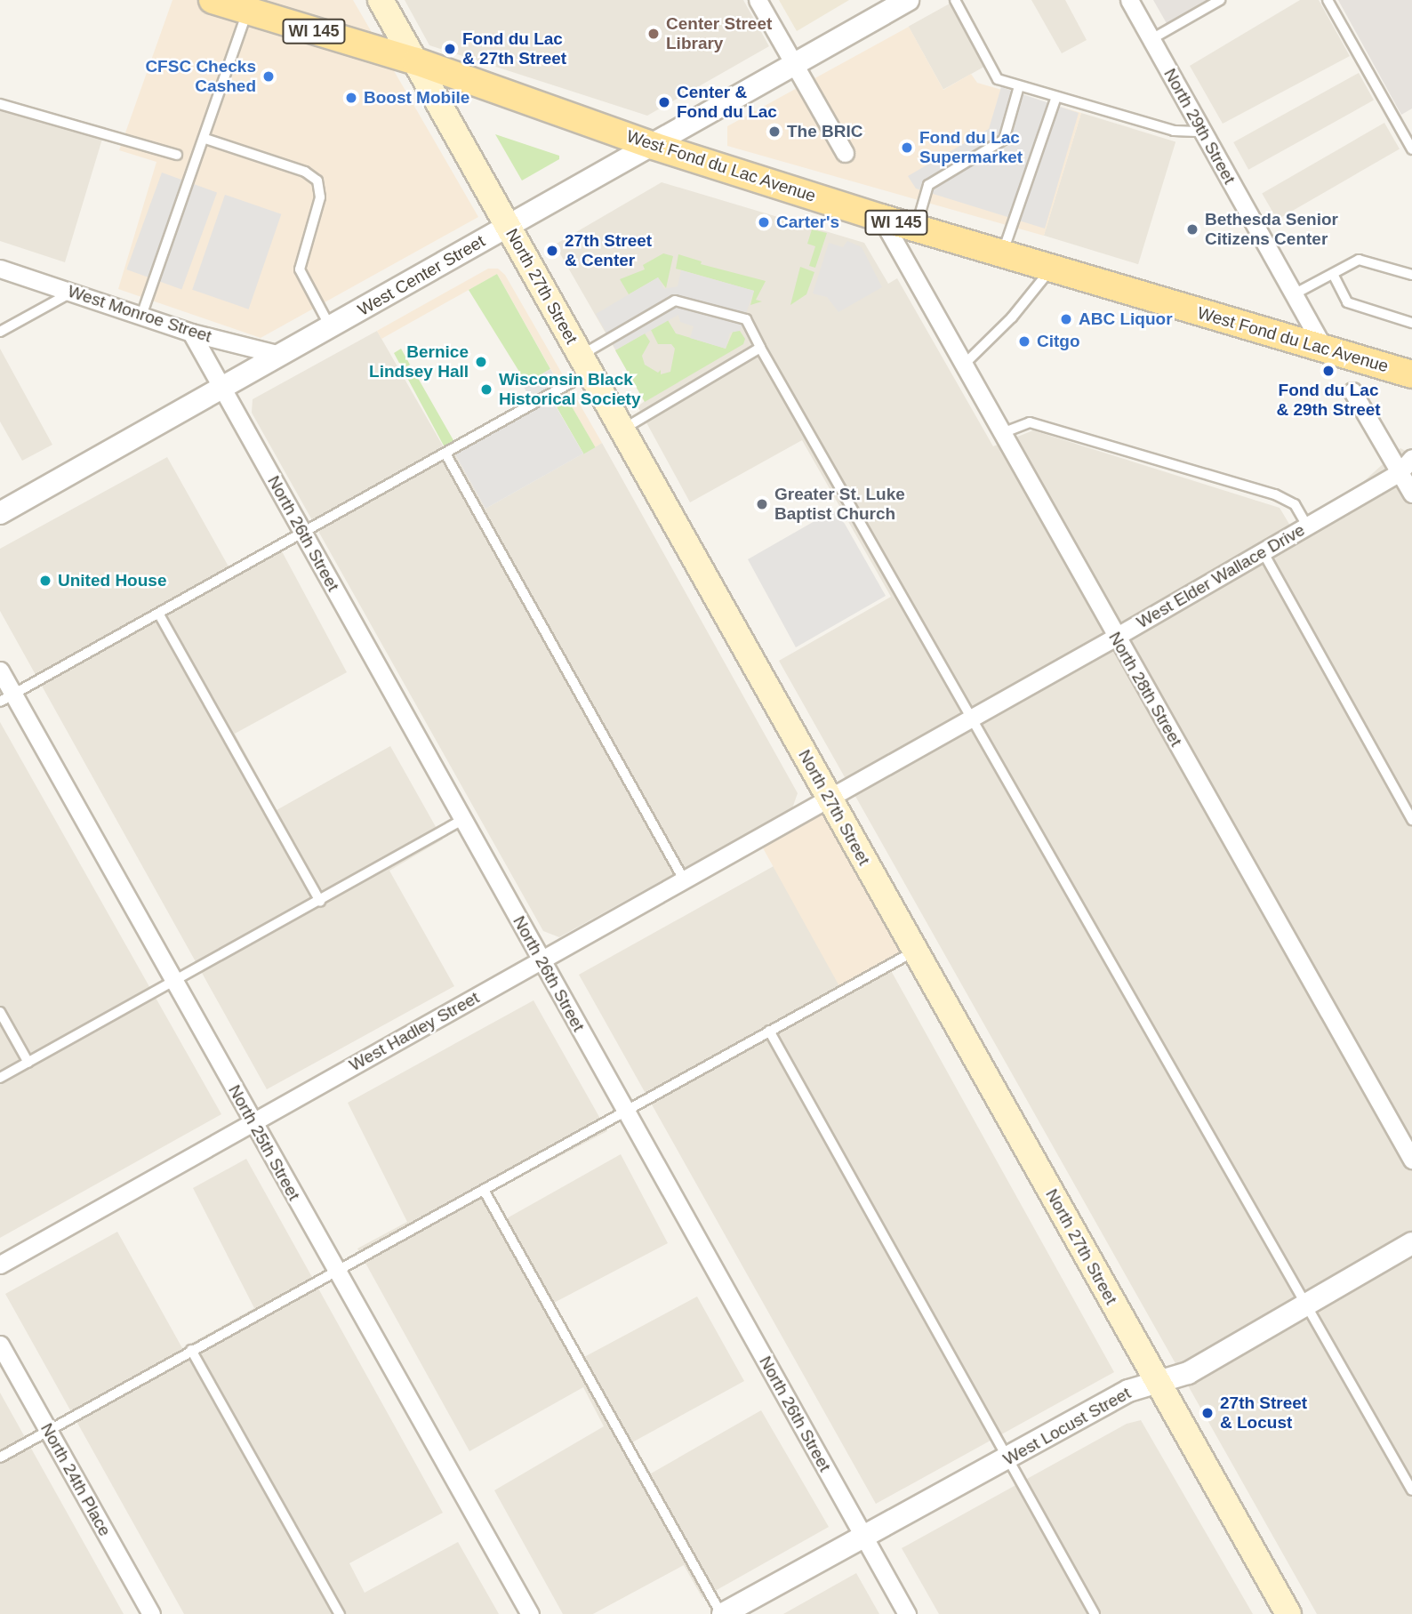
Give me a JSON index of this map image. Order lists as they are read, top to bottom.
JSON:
{
  "streets": {
    "main road": ["WI 145", "West Fond du Lac Avenue", "North 27th Street"],
    "street": [
      "North 29th Street",
      "West Center Street",
      "West Monroe Street",
      "North 26th Street",
      "West Elder Wallace Drive",
      "North 28th Street",
      "West Hadley Street",
      "North 25th Street",
      "West Locust Street",
      "North 24th Place"
    ]
  },
  "crossings": [
    ["North 29th Street", "West Fond du Lac Avenue"],
    ["West Fond du Lac Avenue", "West Center Street"],
    ["West Fond du Lac Avenue", "North 27th Street"],
    ["West Fond du Lac Avenue", "North 28th Street"],
    ["West Center Street", "North 27th Street"],
    ["West Center Street", "West Monroe Street"],
    ["West Center Street", "North 26th Street"],
    ["North 27th Street", "West Elder Wallace Drive"],
    ["North 27th Street", "West Hadley Street"],
    ["North 27th Street", "West Locust Street"],
    ["West Monroe Street", "North 26th Street"],
    ["North 26th Street", "West Hadley Street"],
    ["North 26th Street", "West Locust Street"],
    ["West Elder Wallace Drive", "North 28th Street"],
    ["West Elder Wallace Drive", "West Hadley Street"],
    ["West Hadley Street", "North 25th Street"]
  ],
  "places": [
    "Center Street Library",
    "Fond du Lac & 27th Street",
    "CFSC Checks Cashed",
    "Boost Mobile",
    "Center & Fond du Lac",
    "The BRIC",
    "Fond du Lac Supermarket",
    "Carter's",
    "Bethesda Senior Citizens Center",
    "27th Street & Center",
    "ABC Liquor",
    "Citgo",
    "Bernice Lindsey Hall",
    "Fond du Lac & 29th Street",
    "Wisconsin Black Historical Society",
    "Greater St. Luke Baptist Church",
    "United House",
    "27th Street & Locust"
  ]
}
